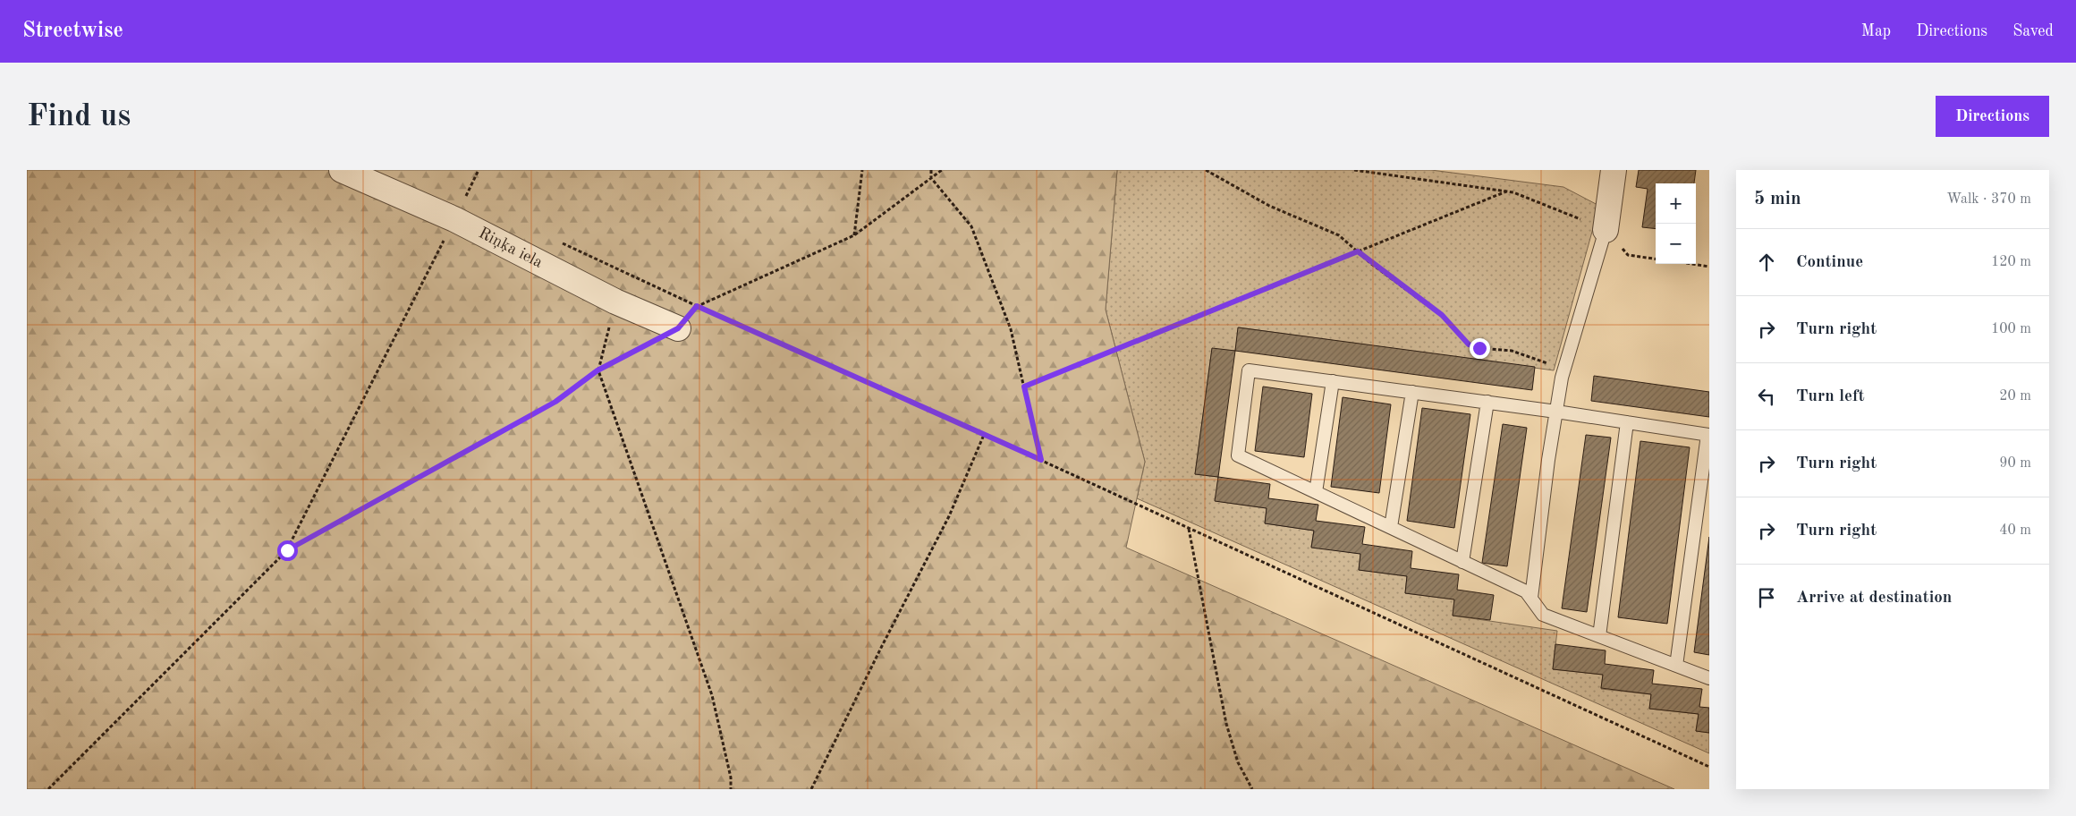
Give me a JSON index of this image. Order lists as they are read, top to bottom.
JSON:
{
  "streets": {
    "street": ["Riņķa iela"]
  },
  "page": {
    "header": "Streetwise",
    "nav": ["Map", "Directions", "Saved"],
    "buttons": "Directions",
    "title": "Find us",
    "heading": ["5 min", "Walk · 370 m"],
    "map_buttons": ["+", "−"],
    "list": [
      ["Continue", "120 m"],
      ["Turn right", "100 m"],
      ["Turn left", "20 m"],
      ["Turn right", "90 m"],
      ["Turn right", "40 m"],
      "Arrive at destination"
    ]
  }
}
